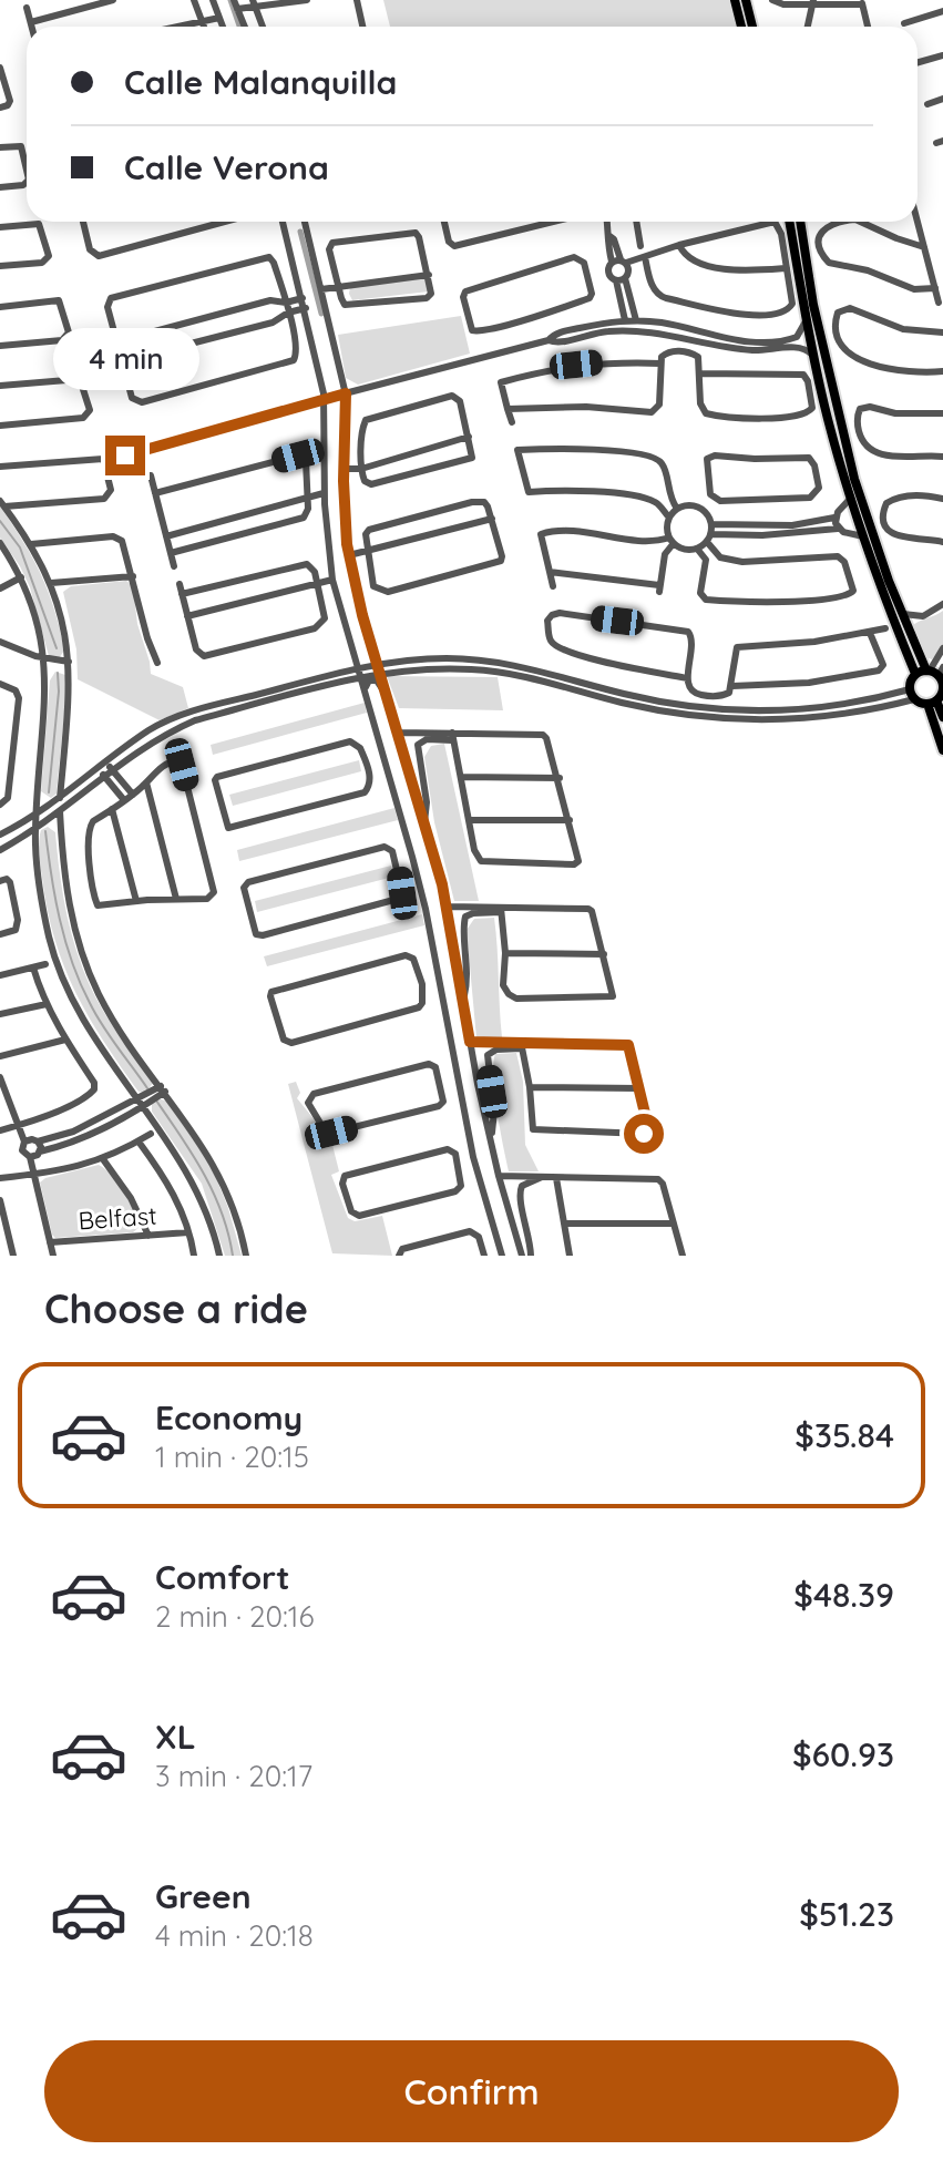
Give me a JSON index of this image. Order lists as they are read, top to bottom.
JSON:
{
  "streets": {
    "street": ["Belfast"]
  },
  "page": {
    "banner": ["Calle Malanquilla", "Calle Verona"],
    "bubble": "4 min",
    "heading": "Choose a ride",
    "list": [
      {
        "name": "Economy",
        "note": "1 min · 20:15",
        "value": "$35.84"
      },
      {
        "name": "Comfort",
        "note": "2 min · 20:16",
        "value": "$48.39"
      },
      {
        "name": "XL",
        "note": "3 min · 20:17",
        "value": "$60.93"
      },
      {
        "name": "Green",
        "note": "4 min · 20:18",
        "value": "$51.23"
      }
    ],
    "buttons": "Confirm"
  }
}
